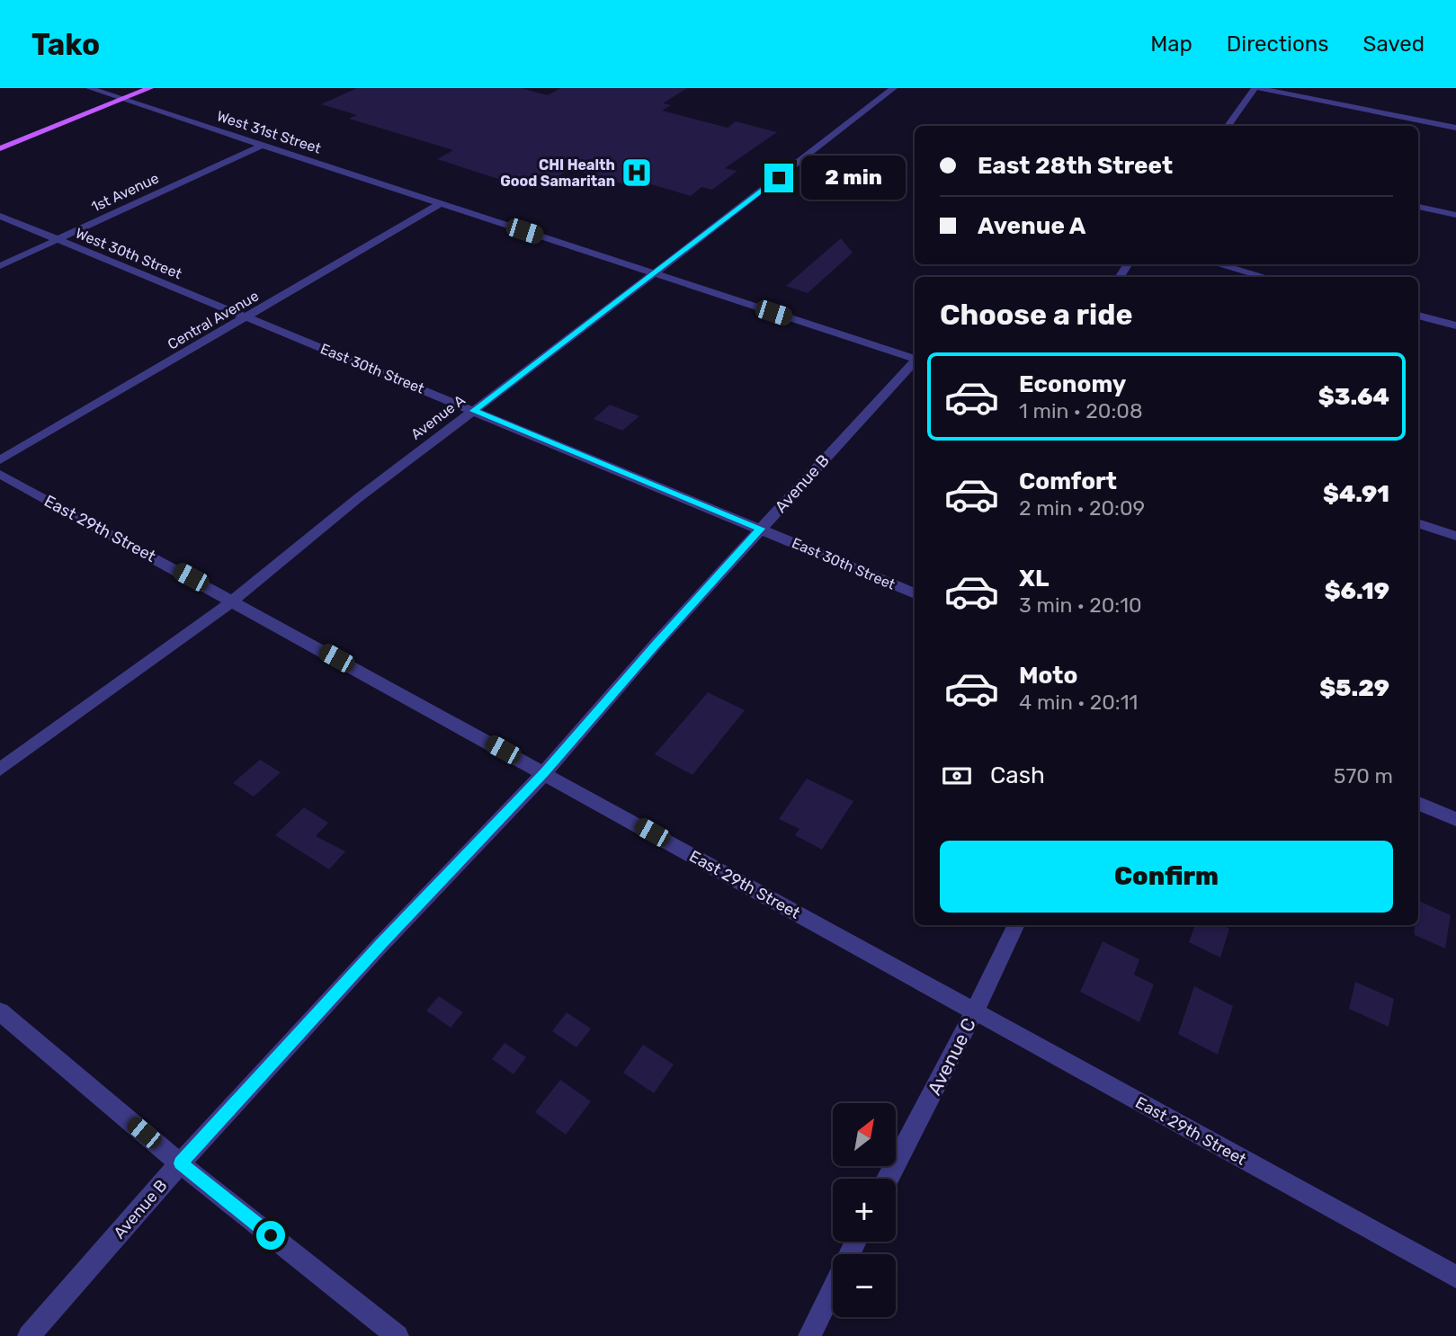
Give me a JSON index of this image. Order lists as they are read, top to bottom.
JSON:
{
  "streets": {
    "street": [
      "West 31st Street",
      "1st Avenue",
      "West 30th Street",
      "Central Avenue",
      "East 30th Street",
      "Avenue A",
      "Avenue B",
      "East 29th Street",
      "Avenue C"
    ]
  },
  "crossings": [
    ["West 31st Street", "1st Avenue"],
    ["West 31st Street", "Central Avenue"],
    ["West 31st Street", "Avenue A"],
    ["1st Avenue", "West 30th Street"],
    ["West 30th Street", "Central Avenue"],
    ["West 30th Street", "East 30th Street"],
    ["Central Avenue", "East 30th Street"],
    ["East 30th Street", "Avenue A"],
    ["East 30th Street", "Avenue B"],
    ["Avenue A", "East 29th Street"],
    ["Avenue B", "East 29th Street"],
    ["East 29th Street", "Avenue C"]
  ],
  "places": {
    "hospital": ["CHI Health Good Samaritan"]
  },
  "north": "top right",
  "page": {
    "header": "Tako",
    "nav": ["Map", "Directions", "Saved"],
    "banner": ["East 28th Street", "Avenue A"],
    "bubble": "2 min",
    "heading": "Choose a ride",
    "list": [
      {
        "name": "Economy",
        "note": "1 min · 20:08",
        "value": "$3.64"
      },
      {
        "name": "Comfort",
        "note": "2 min · 20:09",
        "value": "$4.91"
      },
      {
        "name": "XL",
        "note": "3 min · 20:10",
        "value": "$6.19"
      },
      {
        "name": "Moto",
        "note": "4 min · 20:11",
        "value": "$5.29"
      }
    ],
    "pay": ["Cash", "570 m"],
    "buttons": "Confirm",
    "map_buttons": ["+", "−"]
  }
}
